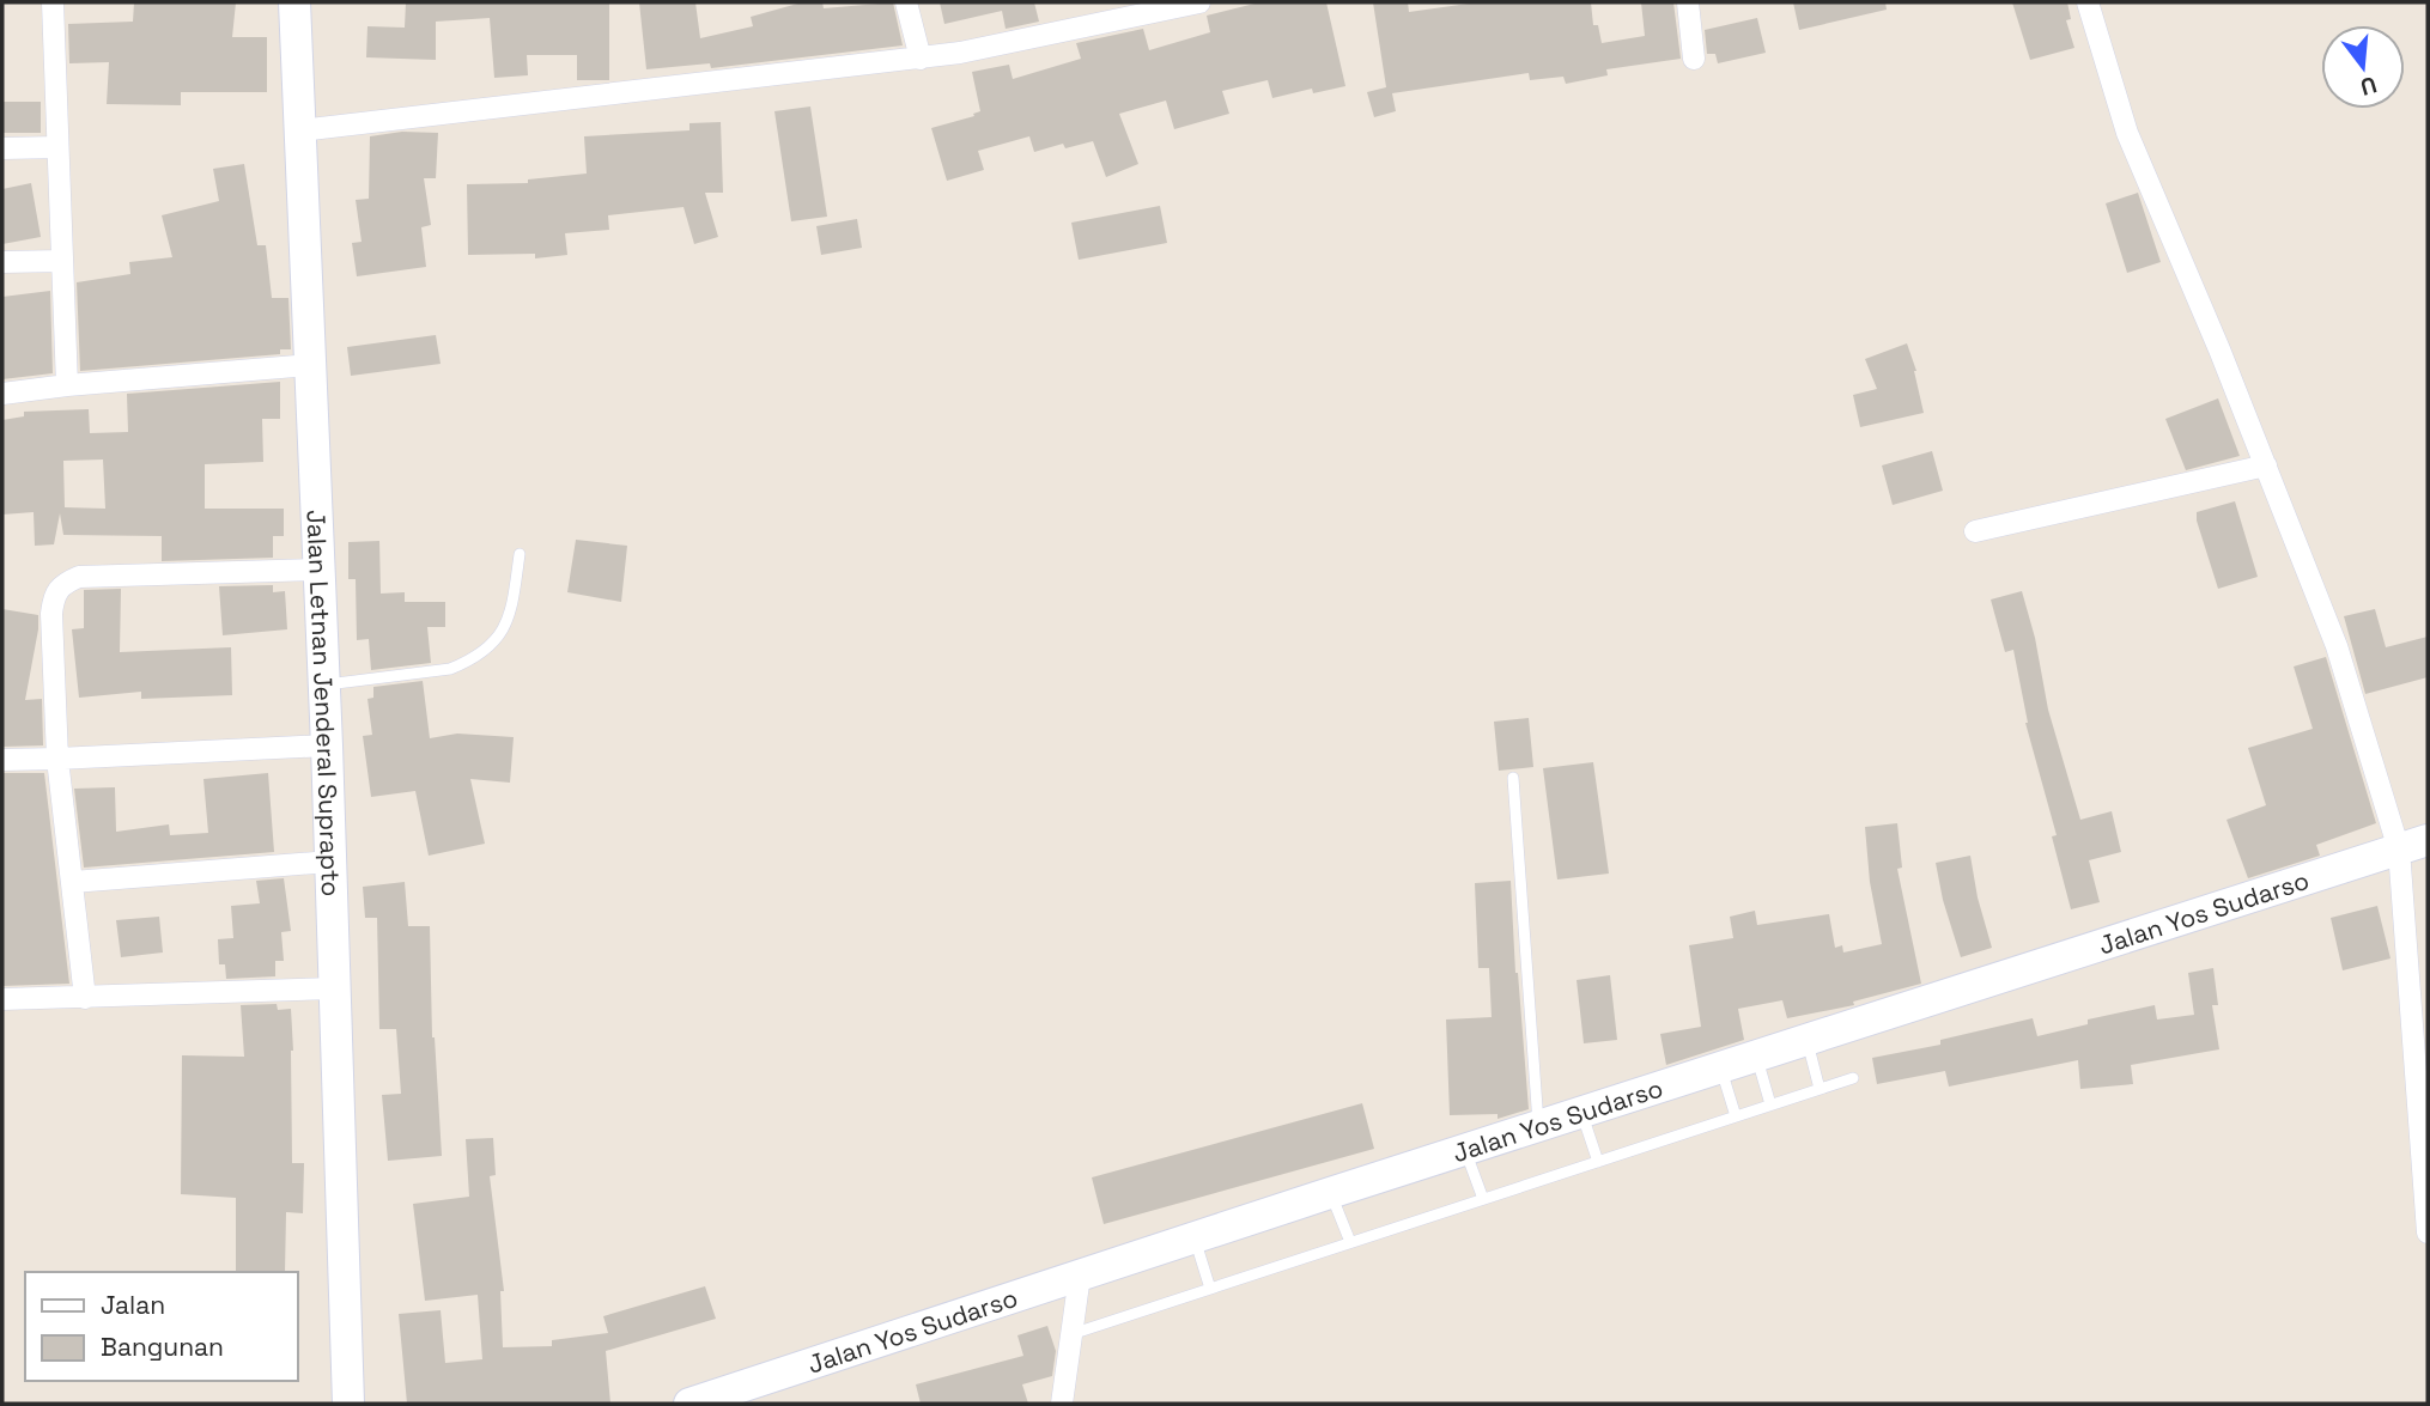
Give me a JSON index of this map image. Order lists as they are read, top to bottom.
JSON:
{
  "streets": {
    "main road": ["Jalan Letnan Jenderal Suprapto", "Jalan Yos Sudarso"]
  },
  "legend": ["Jalan", "Bangunan"],
  "north": "bottom"
}
